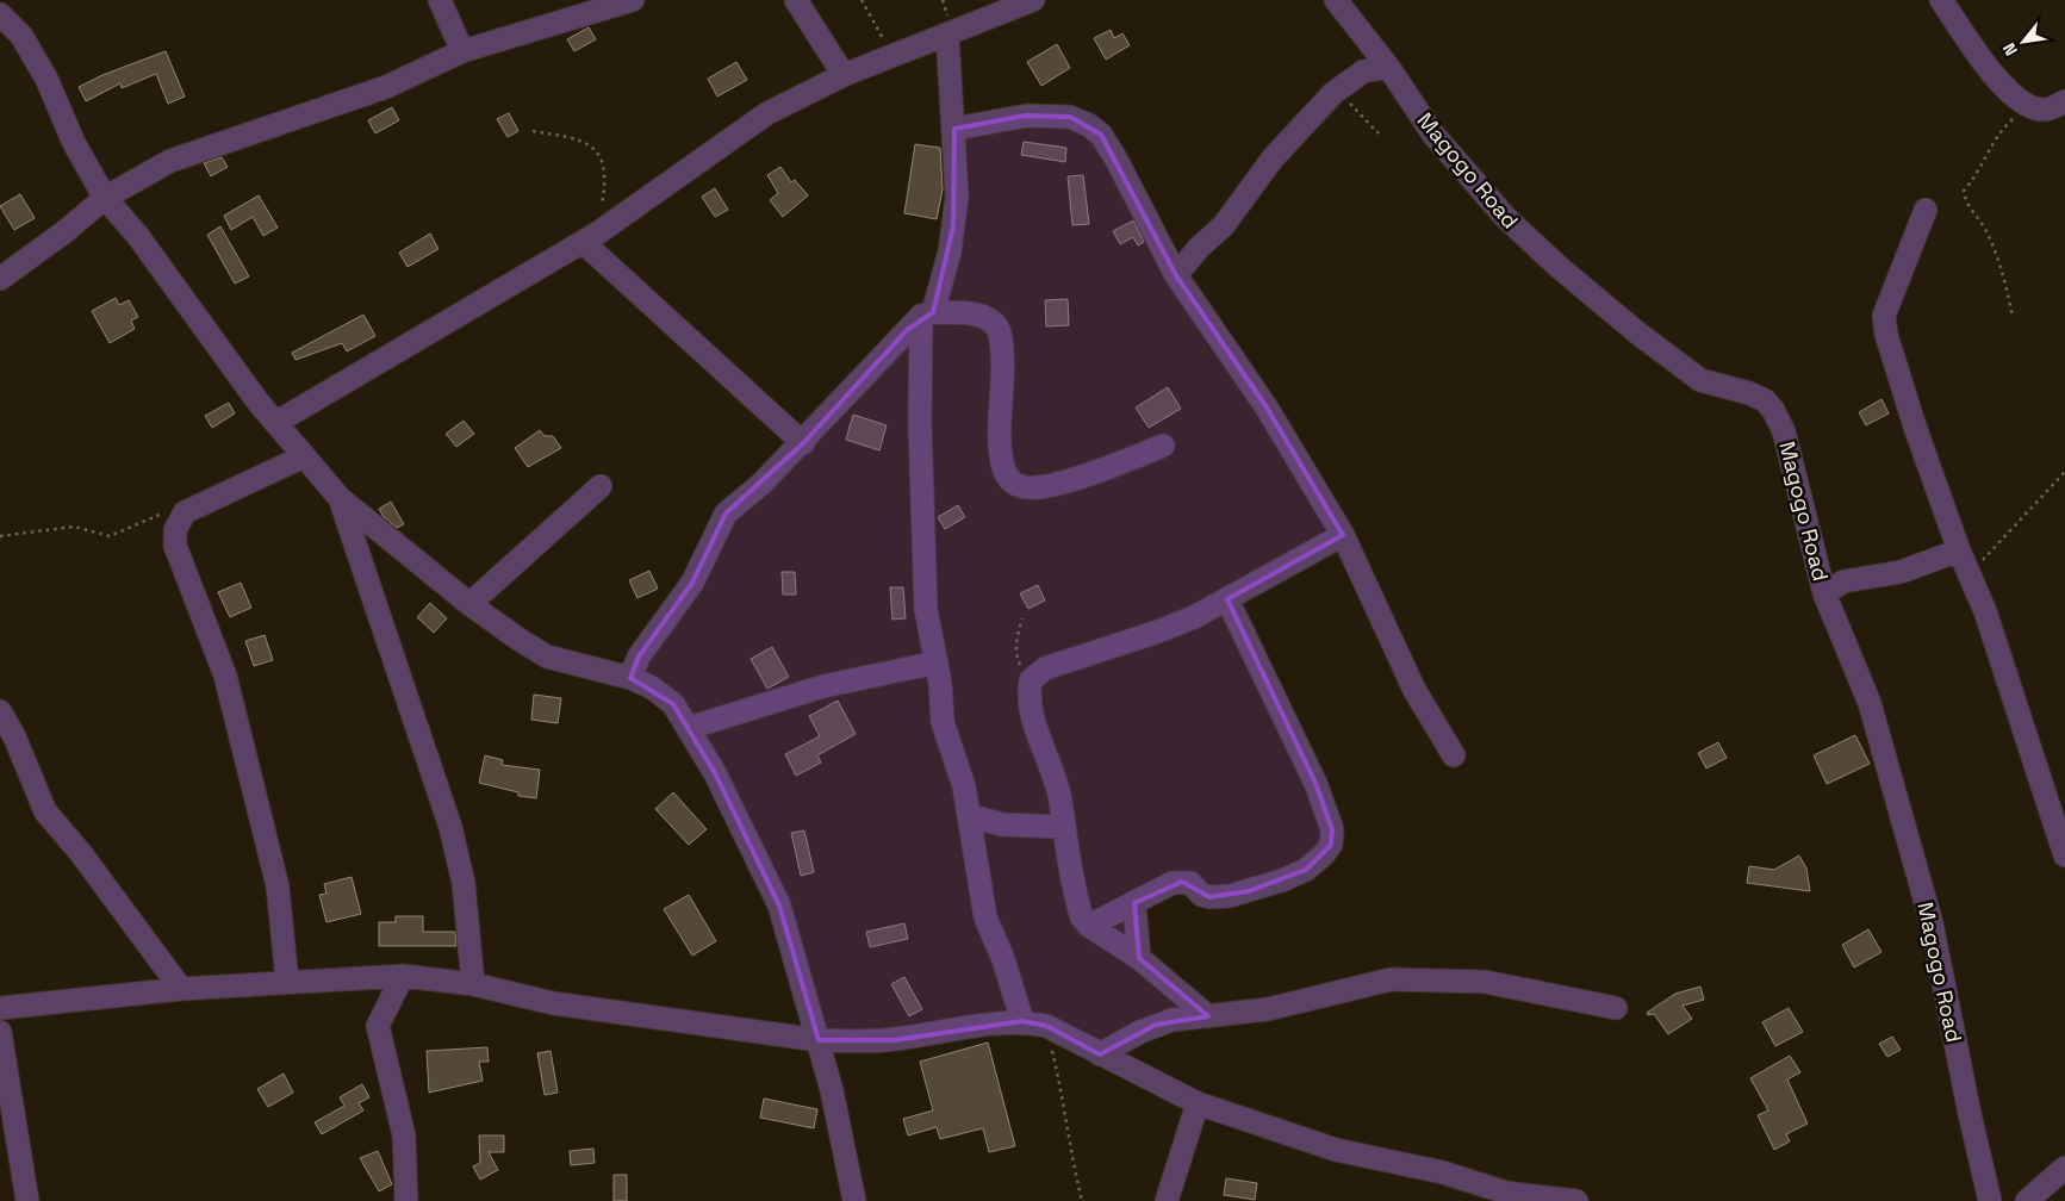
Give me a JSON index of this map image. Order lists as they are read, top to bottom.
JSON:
{
  "streets": {
    "street": ["Magogo Road"]
  },
  "north": "bottom left"
}
